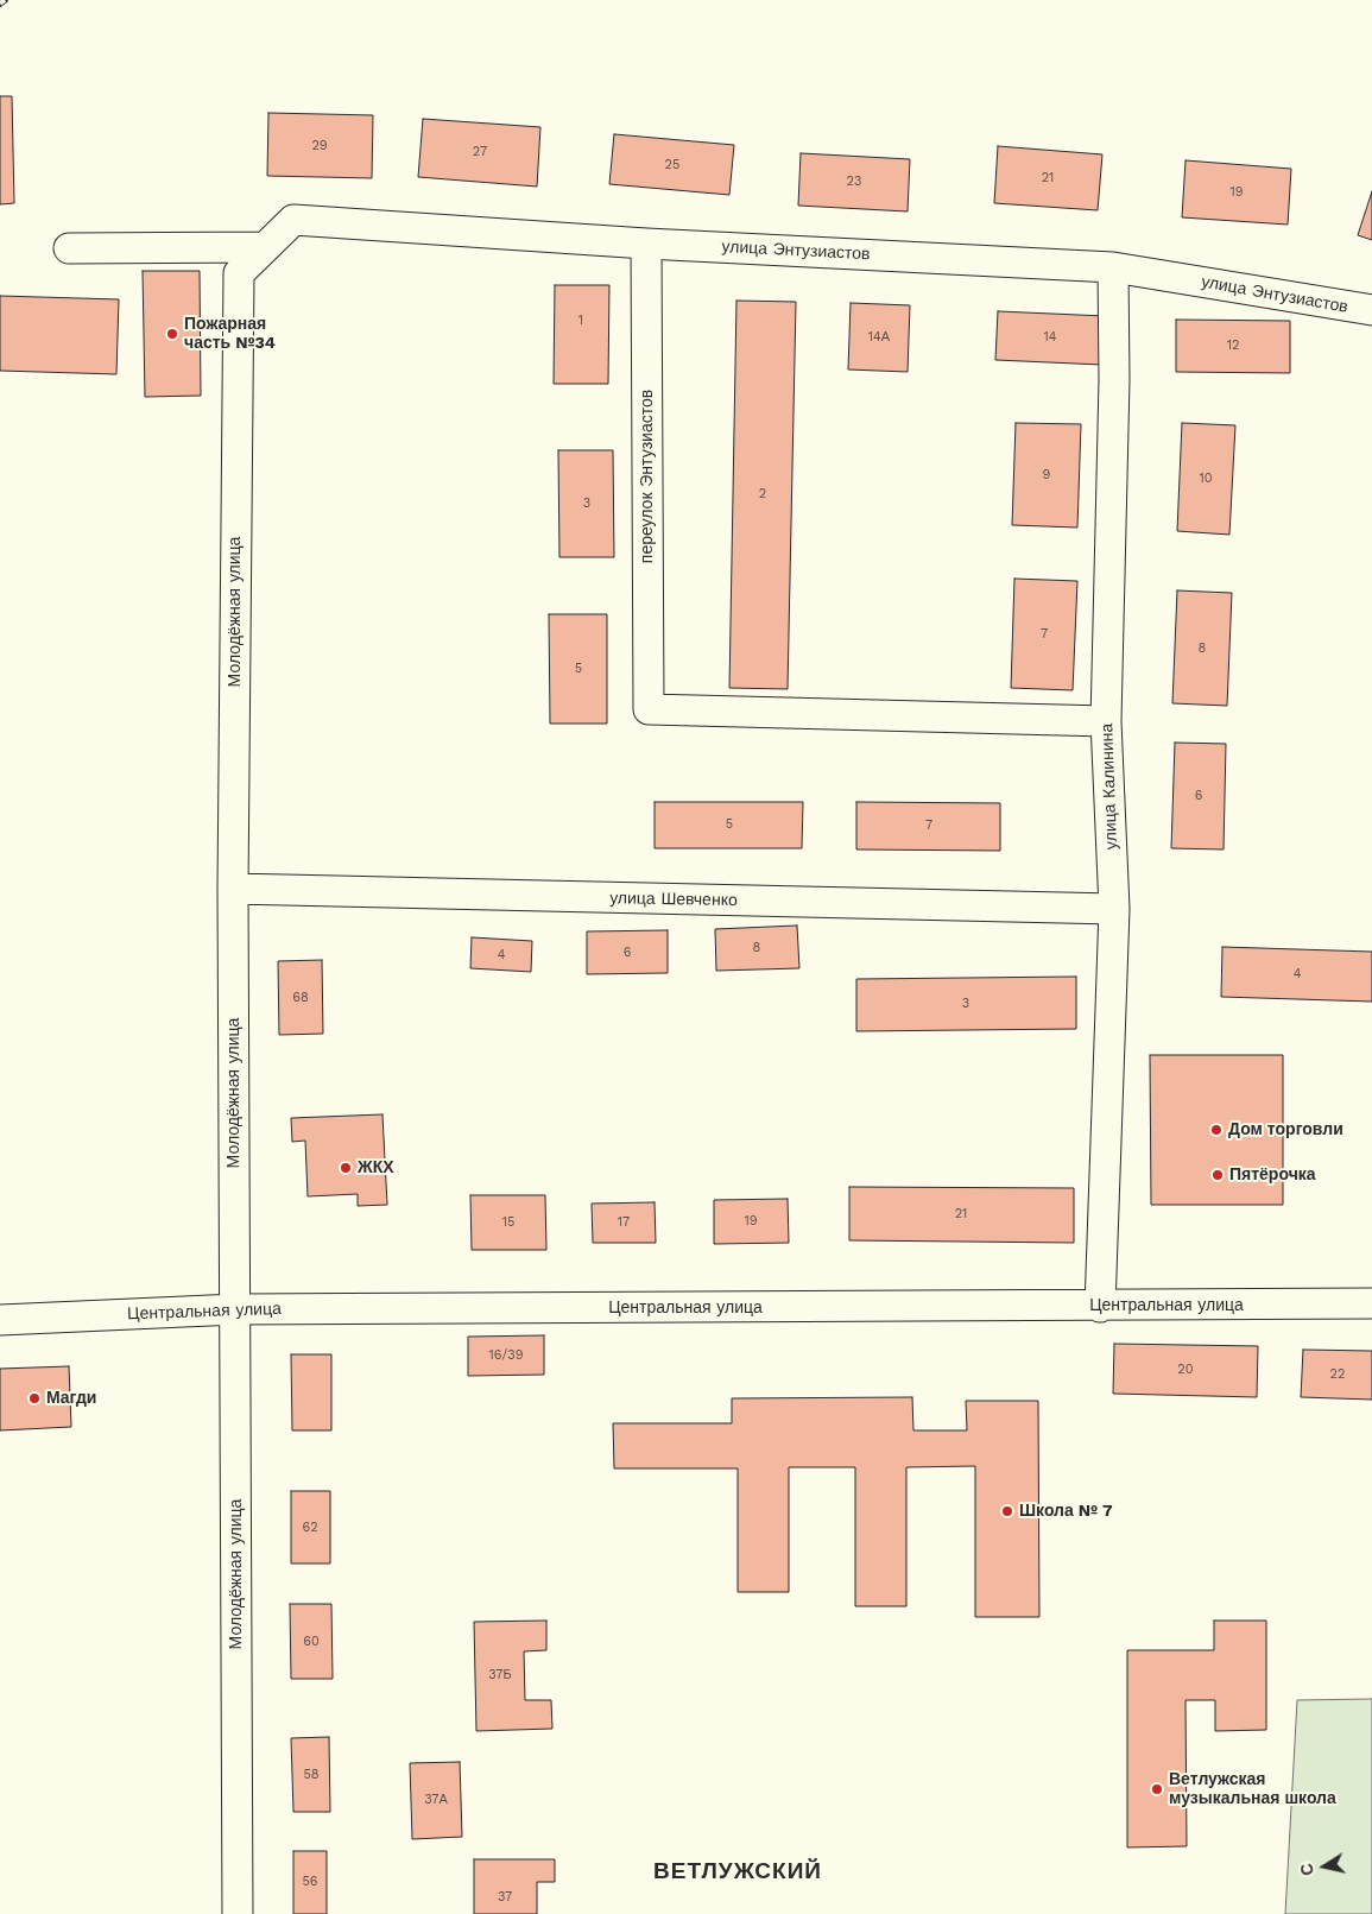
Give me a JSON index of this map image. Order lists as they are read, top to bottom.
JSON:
{
  "streets": {
    "street": [
      "улица Энтузиастов",
      "переулок Энтузиастов",
      "Молодёжная улица",
      "улица Калинина",
      "улица Шевченко",
      "Центральная улица"
    ]
  },
  "crossings": [
    ["улица Энтузиастов", "переулок Энтузиастов"],
    ["улица Энтузиастов", "Молодёжная улица"],
    ["улица Энтузиастов", "улица Калинина"],
    ["переулок Энтузиастов", "улица Калинина"],
    ["Молодёжная улица", "улица Шевченко"],
    ["Молодёжная улица", "Центральная улица"],
    ["улица Калинина", "улица Шевченко"],
    ["улица Калинина", "Центральная улица"]
  ],
  "districts": ["ВЕТЛУЖСКИЙ"],
  "places": [
    "Пожарная часть №34",
    "Дом торговли",
    "ЖКХ",
    "Пятёрочка",
    "Магди",
    "Школа № 7",
    "Ветлужская музыкальная школа"
  ],
  "house_numbers": [
    "29",
    "27",
    "25",
    "21",
    "23",
    "19",
    "1",
    "14А",
    "14",
    "12",
    "9",
    "10",
    "2",
    "3",
    "7",
    "8",
    "5",
    "6",
    "5",
    "7",
    "8",
    "6",
    "4",
    "4",
    "68",
    "3",
    "21",
    "19",
    "15",
    "17",
    "16/39",
    "20",
    "22",
    "62",
    "60",
    "37Б",
    "58",
    "37А",
    "56",
    "37"
  ],
  "north": "left"
}
